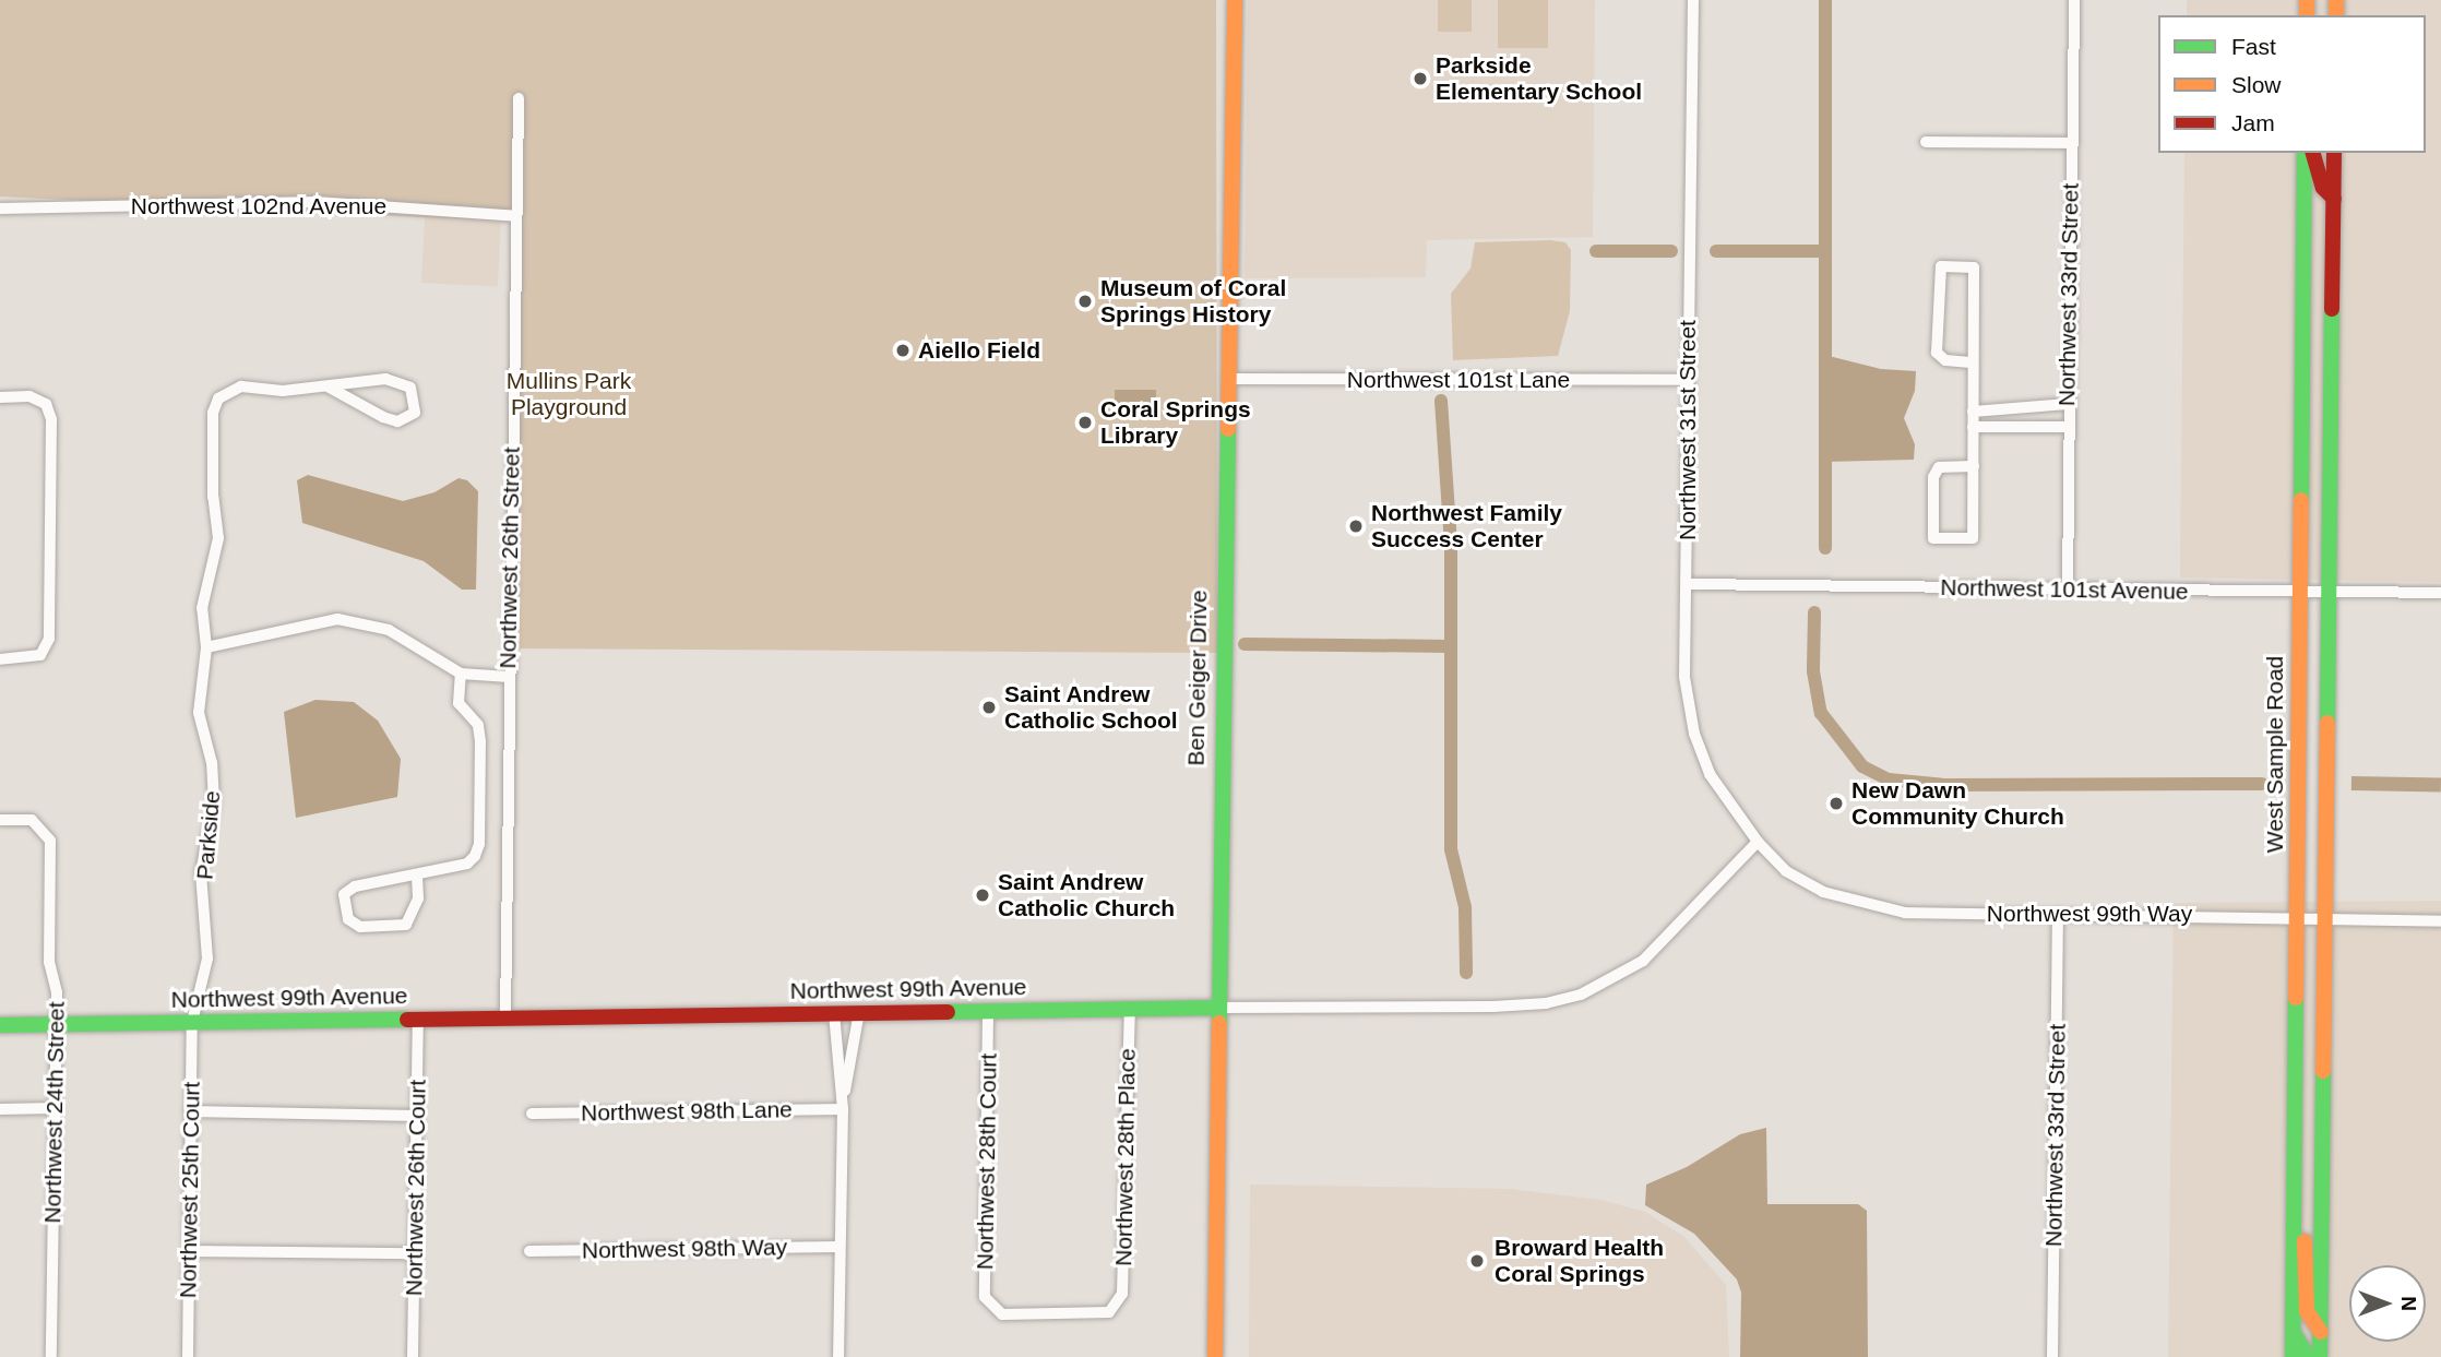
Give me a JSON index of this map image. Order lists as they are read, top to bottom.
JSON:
{
  "streets": {
    "main road": ["Ben Geiger Drive", "West Sample Road", "Northwest 99th Avenue"],
    "street": [
      "Northwest 102nd Avenue",
      "Northwest 33rd Street",
      "Northwest 101st Lane",
      "Northwest 31st Street",
      "Northwest 26th Street",
      "Northwest 101st Avenue",
      "Parkside",
      "Northwest 99th Way",
      "Northwest 98th Lane",
      "Northwest 24th Street",
      "Northwest 28th Place",
      "Northwest 28th Court",
      "Northwest 26th Court",
      "Northwest 25th Court",
      "Northwest 98th Way"
    ]
  },
  "crossings": [
    ["Northwest 102nd Avenue", "Northwest 26th Street"],
    ["Northwest 33rd Street", "Northwest 101st Avenue"],
    ["Northwest 33rd Street", "Northwest 99th Way"],
    ["Northwest 101st Lane", "Northwest 31st Street"],
    ["Northwest 101st Lane", "Ben Geiger Drive"],
    ["Northwest 31st Street", "Northwest 101st Avenue"],
    ["Northwest 31st Street", "Northwest 99th Way"],
    ["Northwest 31st Street", "Northwest 99th Avenue"],
    ["Northwest 26th Street", "Northwest 99th Avenue"],
    ["Northwest 101st Avenue", "West Sample Road"],
    ["Ben Geiger Drive", "Northwest 99th Avenue"],
    ["West Sample Road", "Northwest 99th Way"],
    ["Parkside", "Northwest 99th Avenue"],
    ["Parkside", "Northwest 25th Court"],
    ["Northwest 99th Way", "Northwest 99th Avenue"],
    ["Northwest 99th Avenue", "Northwest 24th Street"],
    ["Northwest 99th Avenue", "Northwest 28th Place"],
    ["Northwest 99th Avenue", "Northwest 28th Court"],
    ["Northwest 99th Avenue", "Northwest 26th Court"],
    ["Northwest 99th Avenue", "Northwest 25th Court"],
    ["Northwest 28th Place", "Northwest 28th Court"]
  ],
  "parks": ["Mullins Park Playground"],
  "places": [
    "Parkside Elementary School",
    "Museum of Coral Springs History",
    "Aiello Field",
    "Coral Springs Library",
    "Northwest Family Success Center",
    "Saint Andrew Catholic School",
    "New Dawn Community Church",
    "Saint Andrew Catholic Church",
    "Broward Health Coral Springs"
  ],
  "legend": ["Fast", "Slow", "Jam"],
  "north": "right"
}
